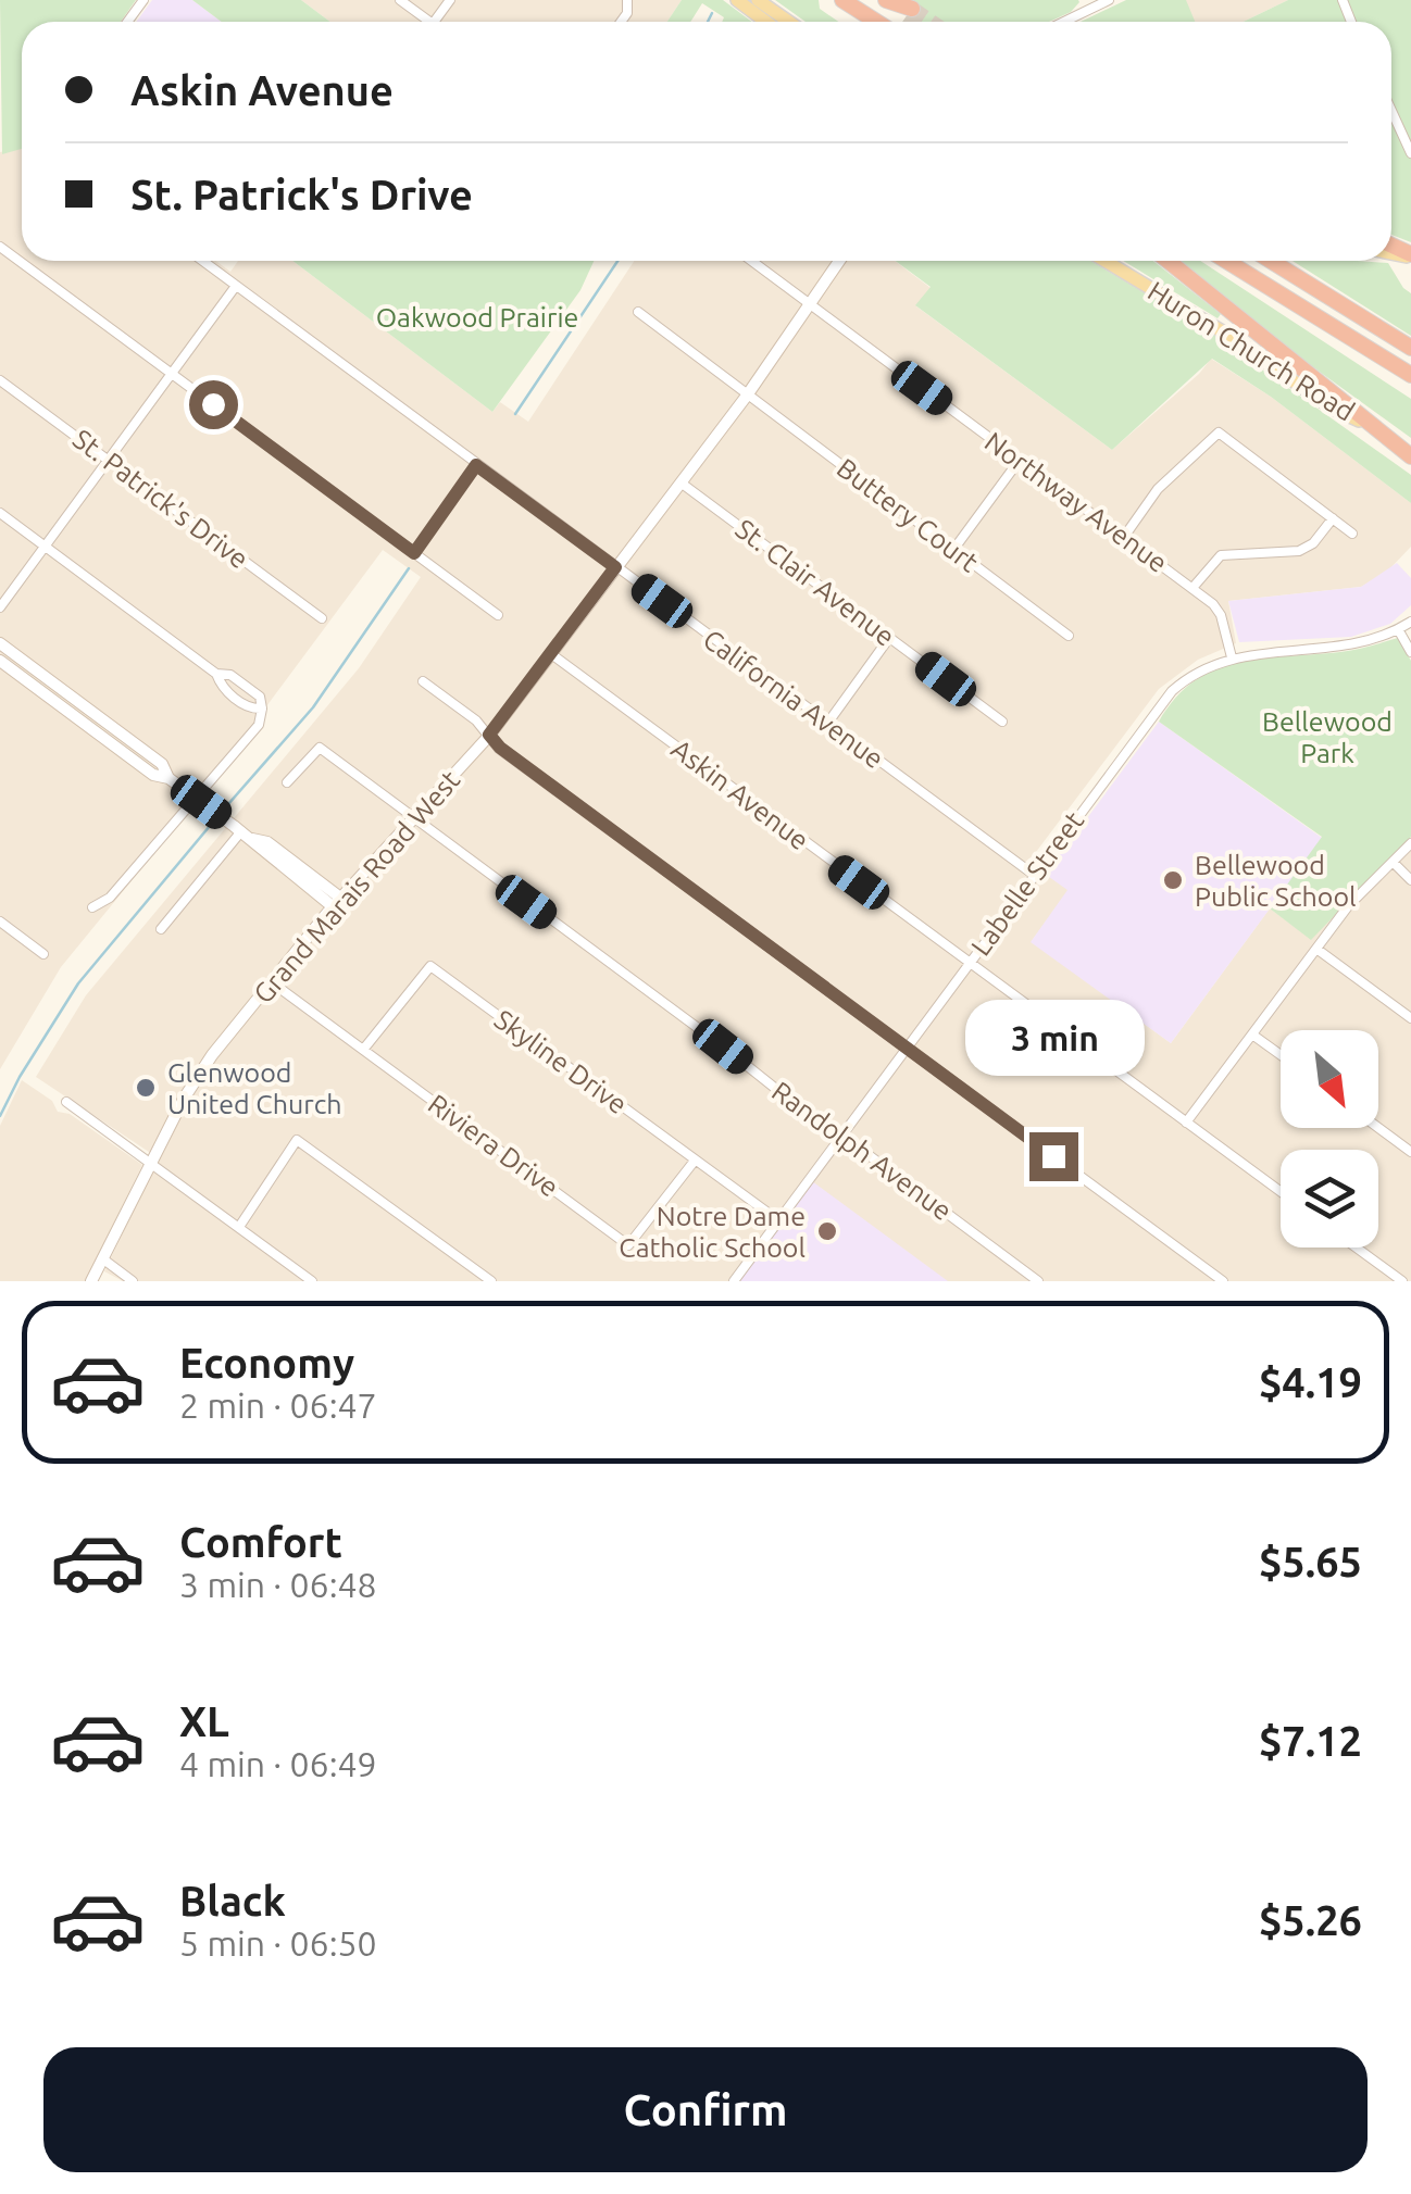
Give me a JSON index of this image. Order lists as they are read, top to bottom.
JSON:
{
  "streets": {
    "highway": ["Huron Church Road"],
    "street": [
      "St. Patrick's Drive",
      "Northway Avenue",
      "Buttery Court",
      "St. Clair Avenue",
      "California Avenue",
      "Askin Avenue",
      "Labelle Street",
      "Grand Marais Road West",
      "Skyline Drive",
      "Riviera Drive",
      "Randolph Avenue"
    ]
  },
  "crossings": [
    ["Northway Avenue", "Labelle Street"],
    ["Northway Avenue", "Grand Marais Road West"],
    ["Buttery Court", "Grand Marais Road West"],
    ["St. Clair Avenue", "Grand Marais Road West"],
    ["California Avenue", "Labelle Street"],
    ["California Avenue", "Grand Marais Road West"],
    ["Askin Avenue", "Labelle Street"],
    ["Askin Avenue", "Grand Marais Road West"],
    ["Labelle Street", "Skyline Drive"],
    ["Labelle Street", "Randolph Avenue"],
    ["Grand Marais Road West", "Riviera Drive"],
    ["Grand Marais Road West", "Randolph Avenue"],
    ["Skyline Drive", "Riviera Drive"]
  ],
  "parks": ["Oakwood Prairie", "Bellewood Park"],
  "places": ["Bellewood Public School", "Glenwood United Church", "Notre Dame Catholic School"],
  "north": "bottom right",
  "page": {
    "banner": ["Askin Avenue", "St. Patrick's Drive"],
    "bubble": "3 min",
    "list": [
      {
        "name": "Economy",
        "note": "2 min · 06:47",
        "value": "$4.19"
      },
      {
        "name": "Comfort",
        "note": "3 min · 06:48",
        "value": "$5.65"
      },
      {
        "name": "XL",
        "note": "4 min · 06:49",
        "value": "$7.12"
      },
      {
        "name": "Black",
        "note": "5 min · 06:50",
        "value": "$5.26"
      }
    ],
    "buttons": "Confirm"
  }
}
